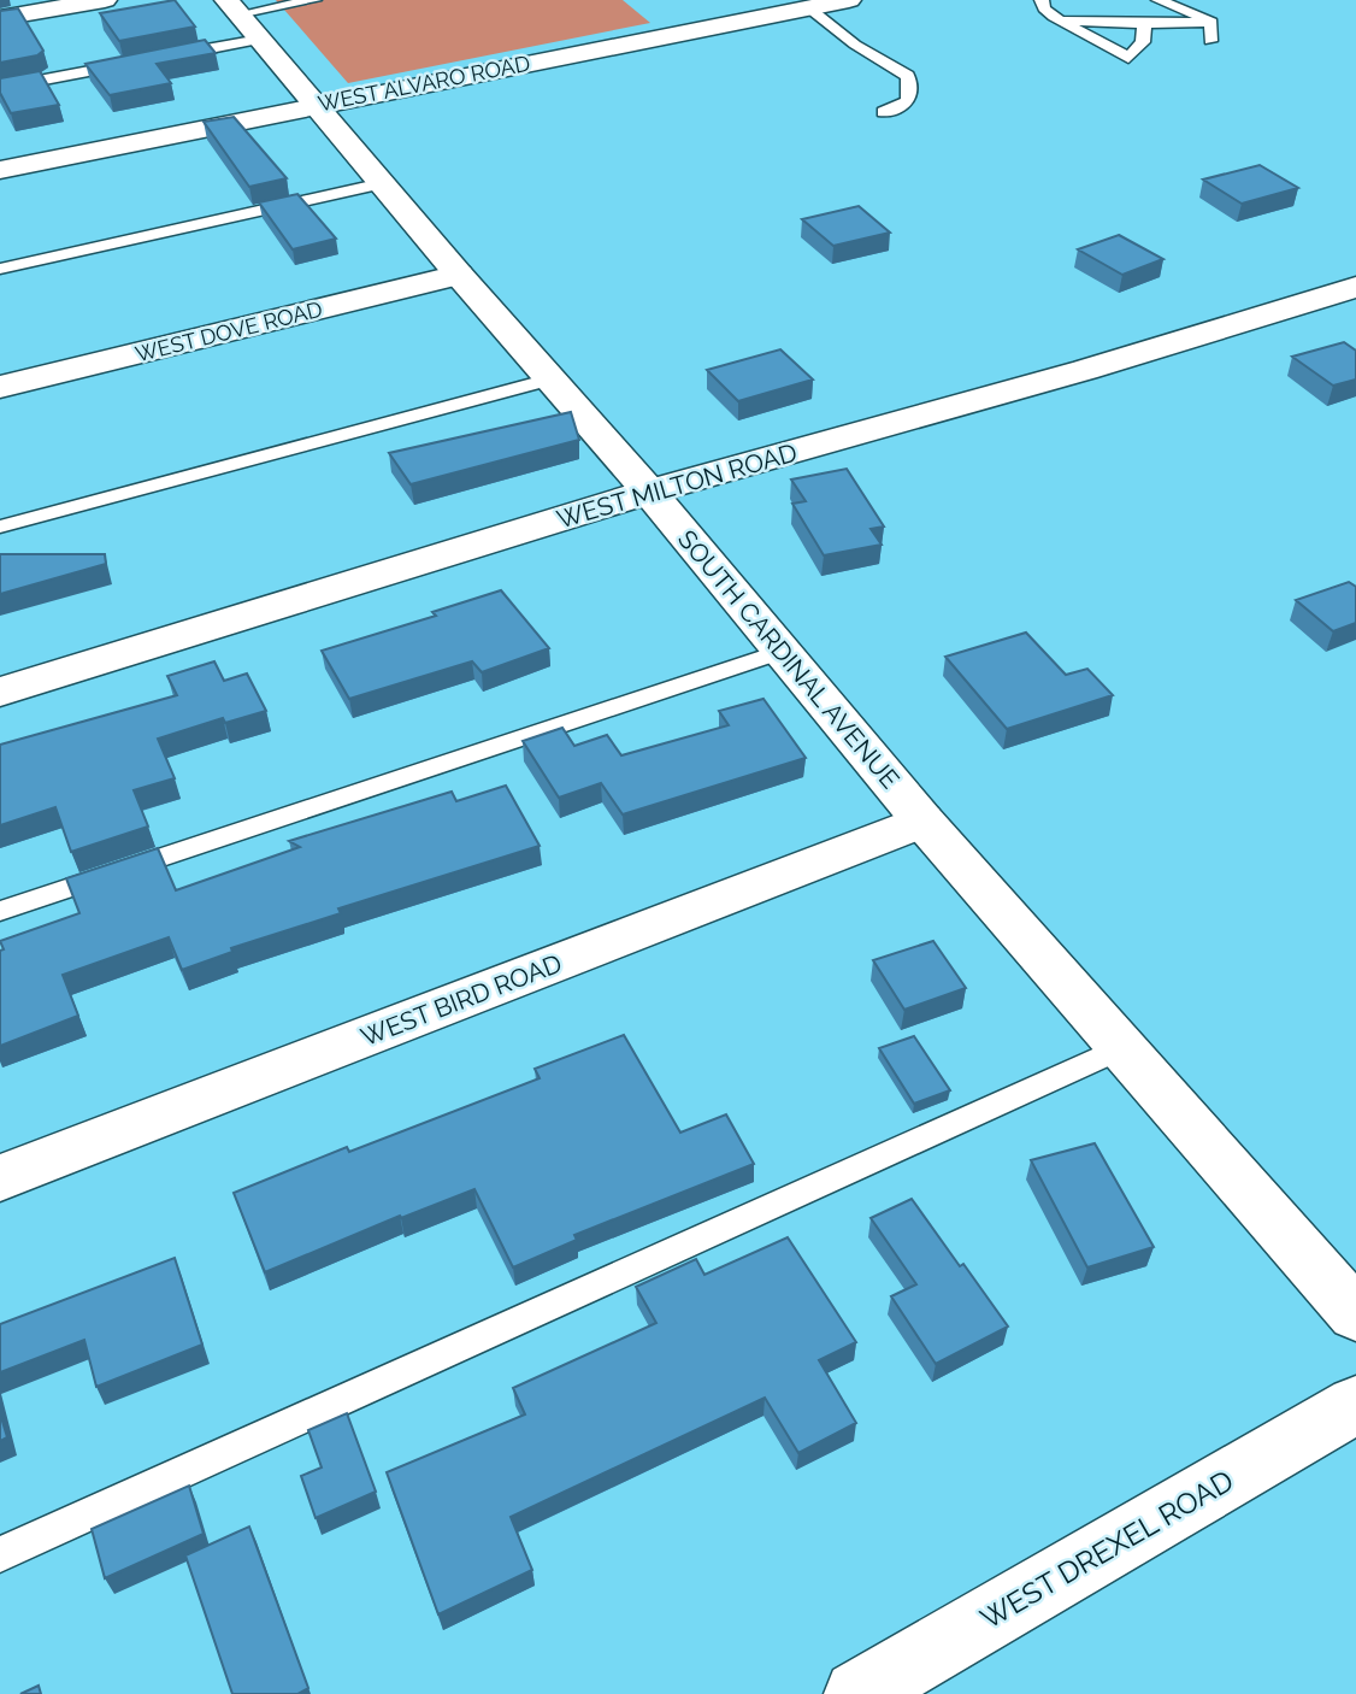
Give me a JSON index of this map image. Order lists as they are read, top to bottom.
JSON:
{
  "streets": {
    "street": [
      "WEST ALVARO ROAD",
      "WEST DOVE ROAD",
      "WEST MILTON ROAD",
      "SOUTH CARDINAL AVENUE",
      "WEST BIRD ROAD",
      "WEST DREXEL ROAD"
    ]
  },
  "crossings": [
    ["WEST ALVARO ROAD", "SOUTH CARDINAL AVENUE"],
    ["WEST DOVE ROAD", "SOUTH CARDINAL AVENUE"],
    ["WEST MILTON ROAD", "SOUTH CARDINAL AVENUE"],
    ["SOUTH CARDINAL AVENUE", "WEST BIRD ROAD"]
  ]
}
